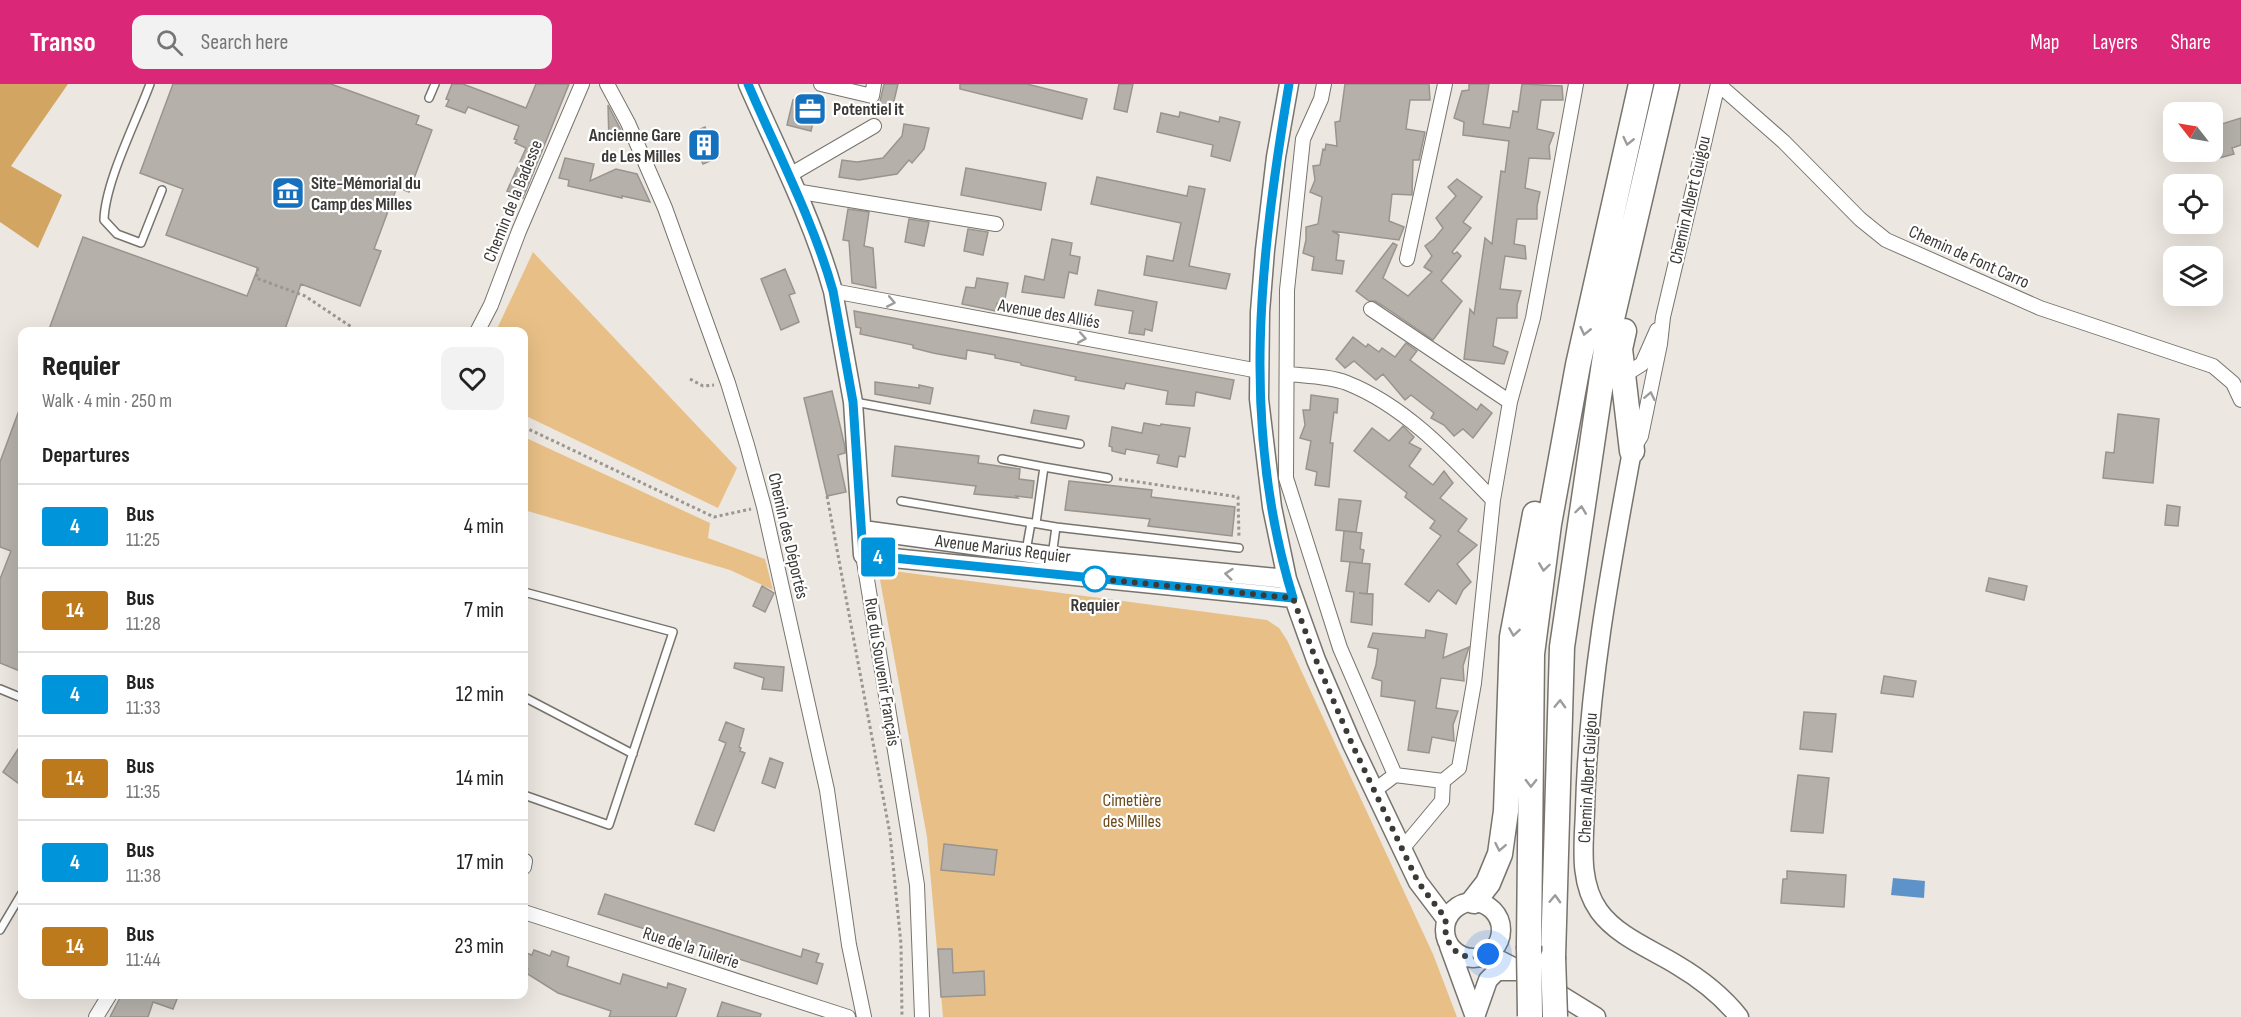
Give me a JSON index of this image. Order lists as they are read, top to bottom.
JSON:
{
  "streets": {
    "street": [
      "Chemin Albert Guigou",
      "Chemin de la Badesse",
      "Chemin de Font Carro",
      "Avenue des Alliés",
      "Chemin des Déportés",
      "Avenue Marius Requier",
      "Rue du Souvenir Français",
      "Rue de la Tuilerie"
    ]
  },
  "crossings": [
    ["Chemin Albert Guigou", "Chemin de Font Carro"],
    ["Avenue des Alliés", "Rue du Souvenir Français"],
    ["Avenue Marius Requier", "Rue du Souvenir Français"]
  ],
  "parks": ["Cimetière des Milles"],
  "places": {
    "office": ["Potentiel it"],
    "building": ["Ancienne Gare de Les Milles"],
    "museum": ["Site-Mémorial du Camp des Milles"],
    "other": ["Requier"]
  },
  "lines": ["bus line 4"],
  "north": "top left",
  "page": {
    "header": "Transo",
    "search": "Search here",
    "nav": ["Map", "Layers", "Share"],
    "on_map": "4",
    "heading": [
      ["Requier", "Walk · 4 min · 250 m"],
      "Departures"
    ],
    "list": [
      {
        "mark": "4",
        "name": "Bus",
        "note": "11:25",
        "value": "4 min"
      },
      {
        "mark": "14",
        "name": "Bus",
        "note": "11:28",
        "value": "7 min"
      },
      {
        "mark": "4",
        "name": "Bus",
        "note": "11:33",
        "value": "12 min"
      },
      {
        "mark": "14",
        "name": "Bus",
        "note": "11:35",
        "value": "14 min"
      },
      {
        "mark": "4",
        "name": "Bus",
        "note": "11:38",
        "value": "17 min"
      },
      {
        "mark": "14",
        "name": "Bus",
        "note": "11:44",
        "value": "23 min"
      }
    ]
  }
}
